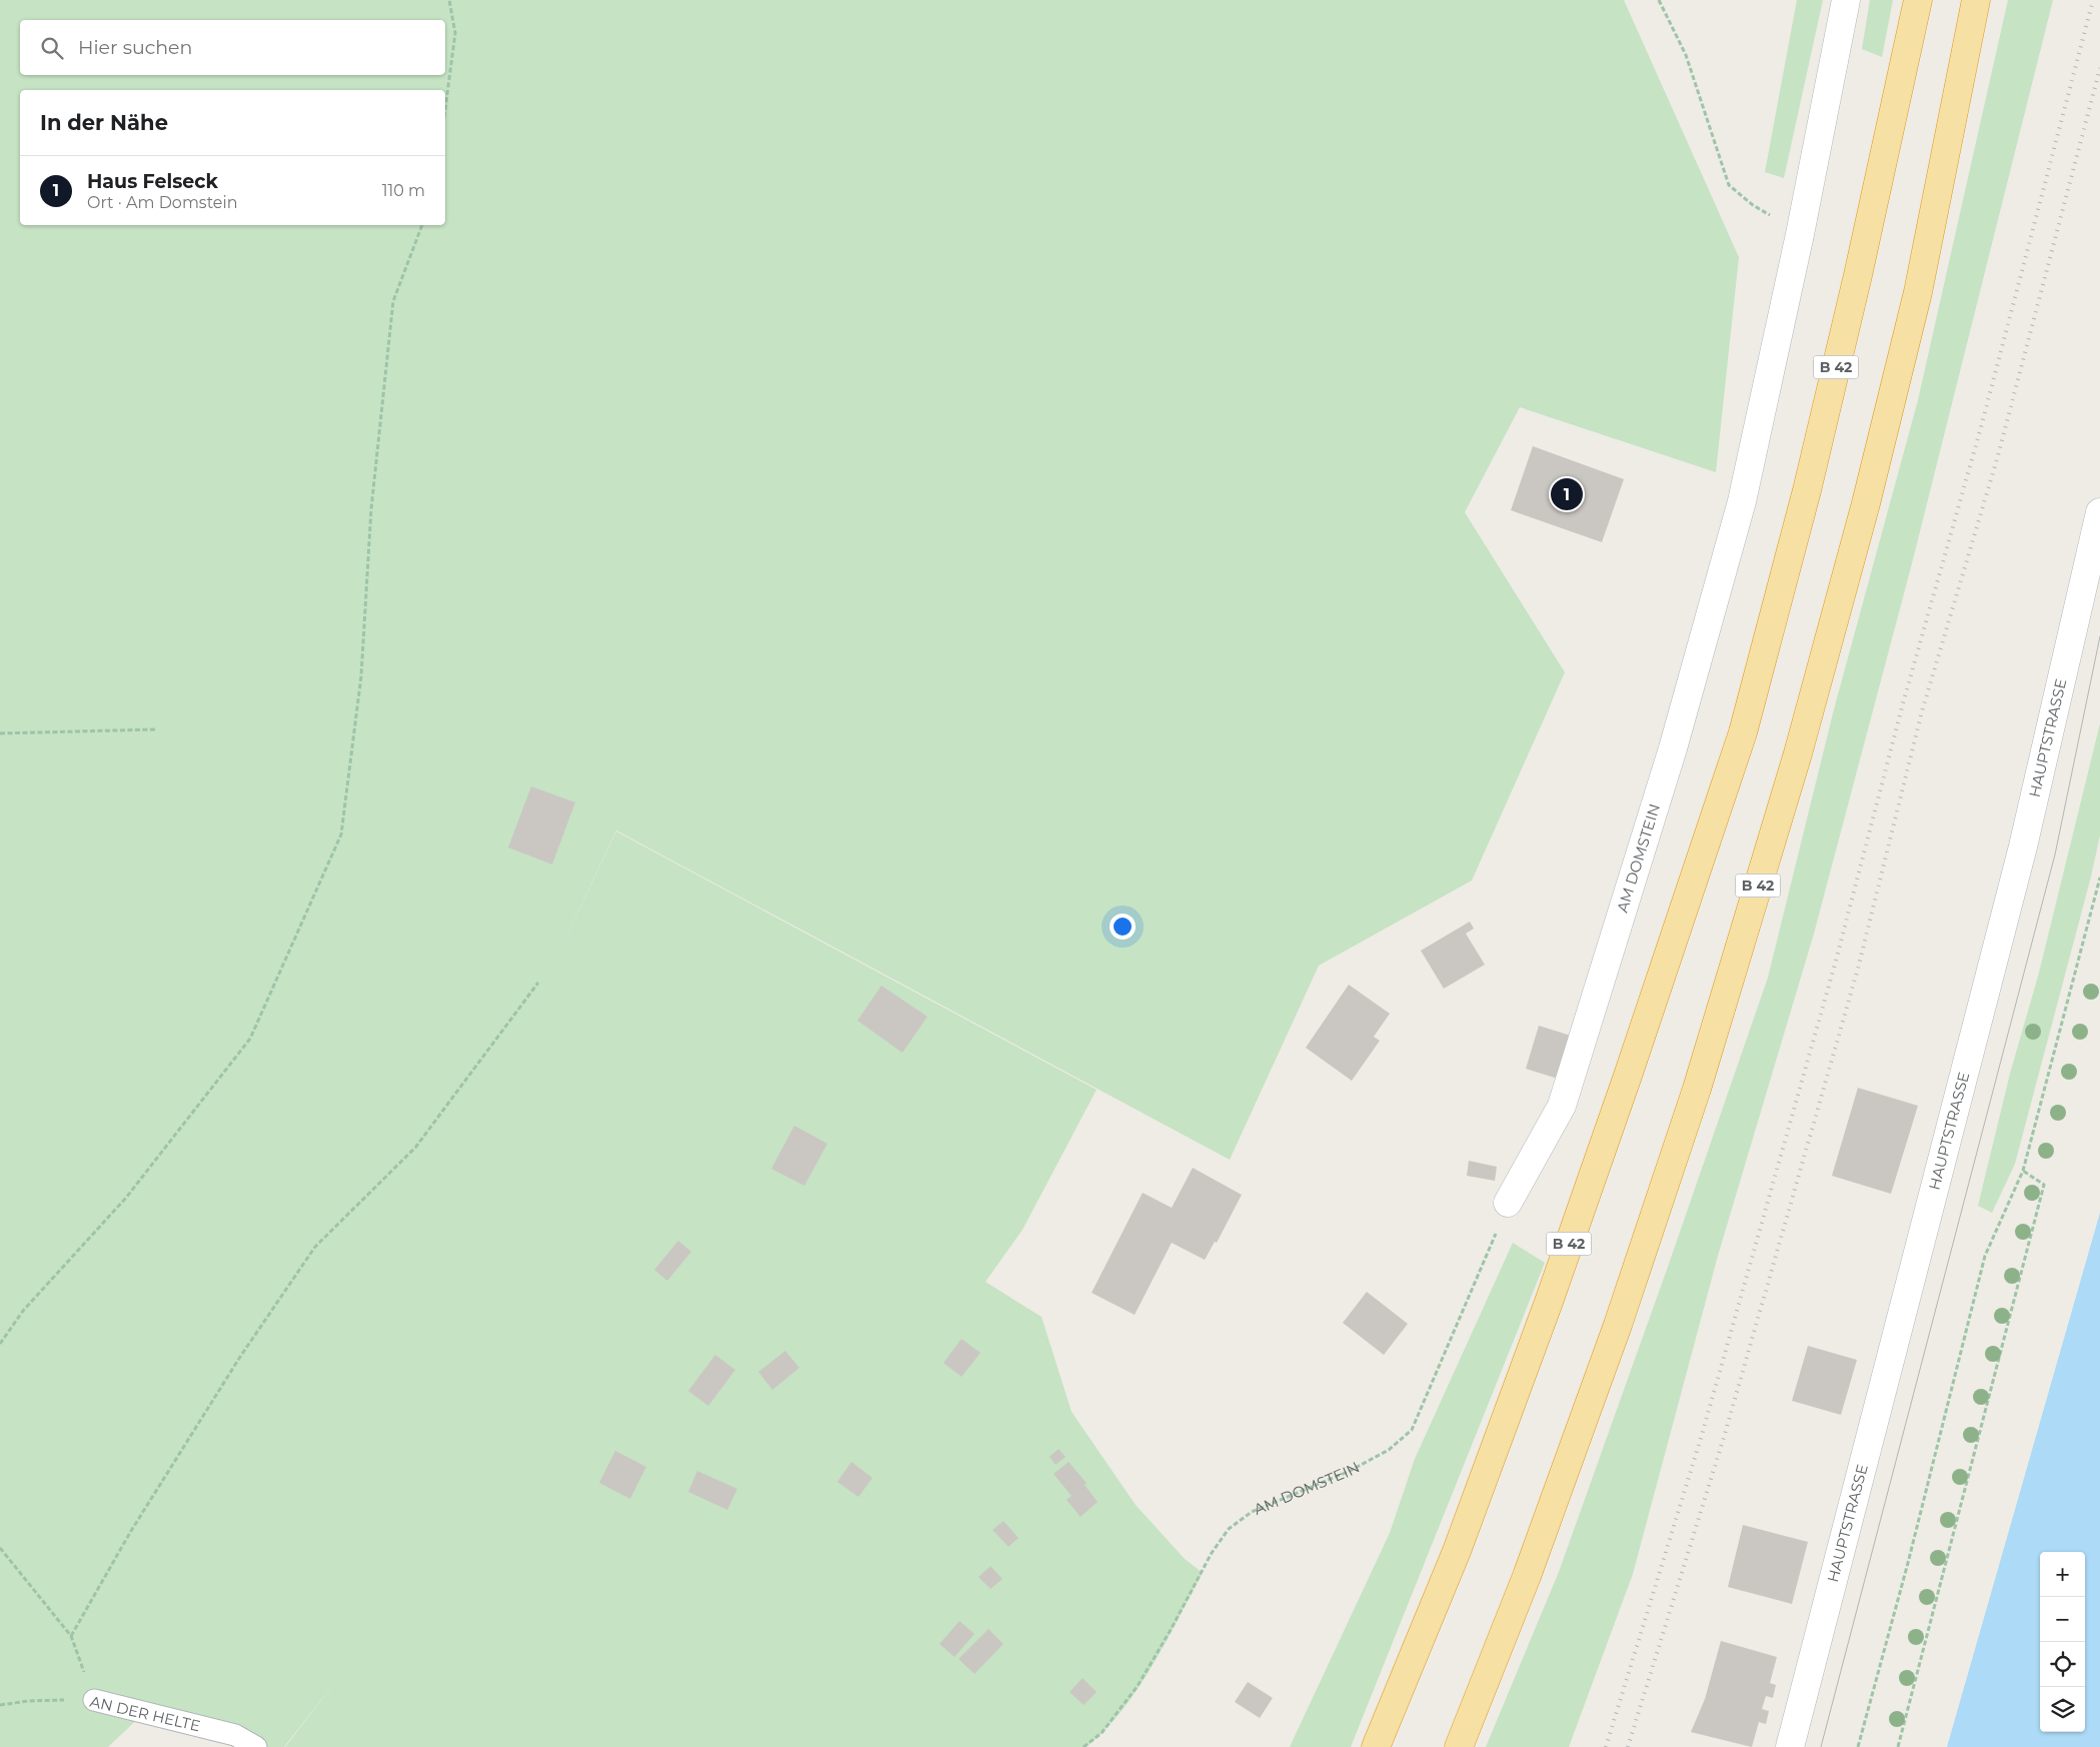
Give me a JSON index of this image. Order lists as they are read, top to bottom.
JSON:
{
  "streets": {
    "highway": ["B 42"],
    "street": ["HAUPTSTRASSE", "AM DOMSTEIN"],
    "lane": ["AN DER HELTE"]
  },
  "page": {
    "search": "Hier suchen",
    "heading": "In der Nähe",
    "list": [
      {
        "mark": "1",
        "name": "Haus Felseck",
        "note": "Ort · Am Domstein",
        "value": "110 m"
      }
    ],
    "pins": "1",
    "map_buttons": ["+", "−"]
  }
}
